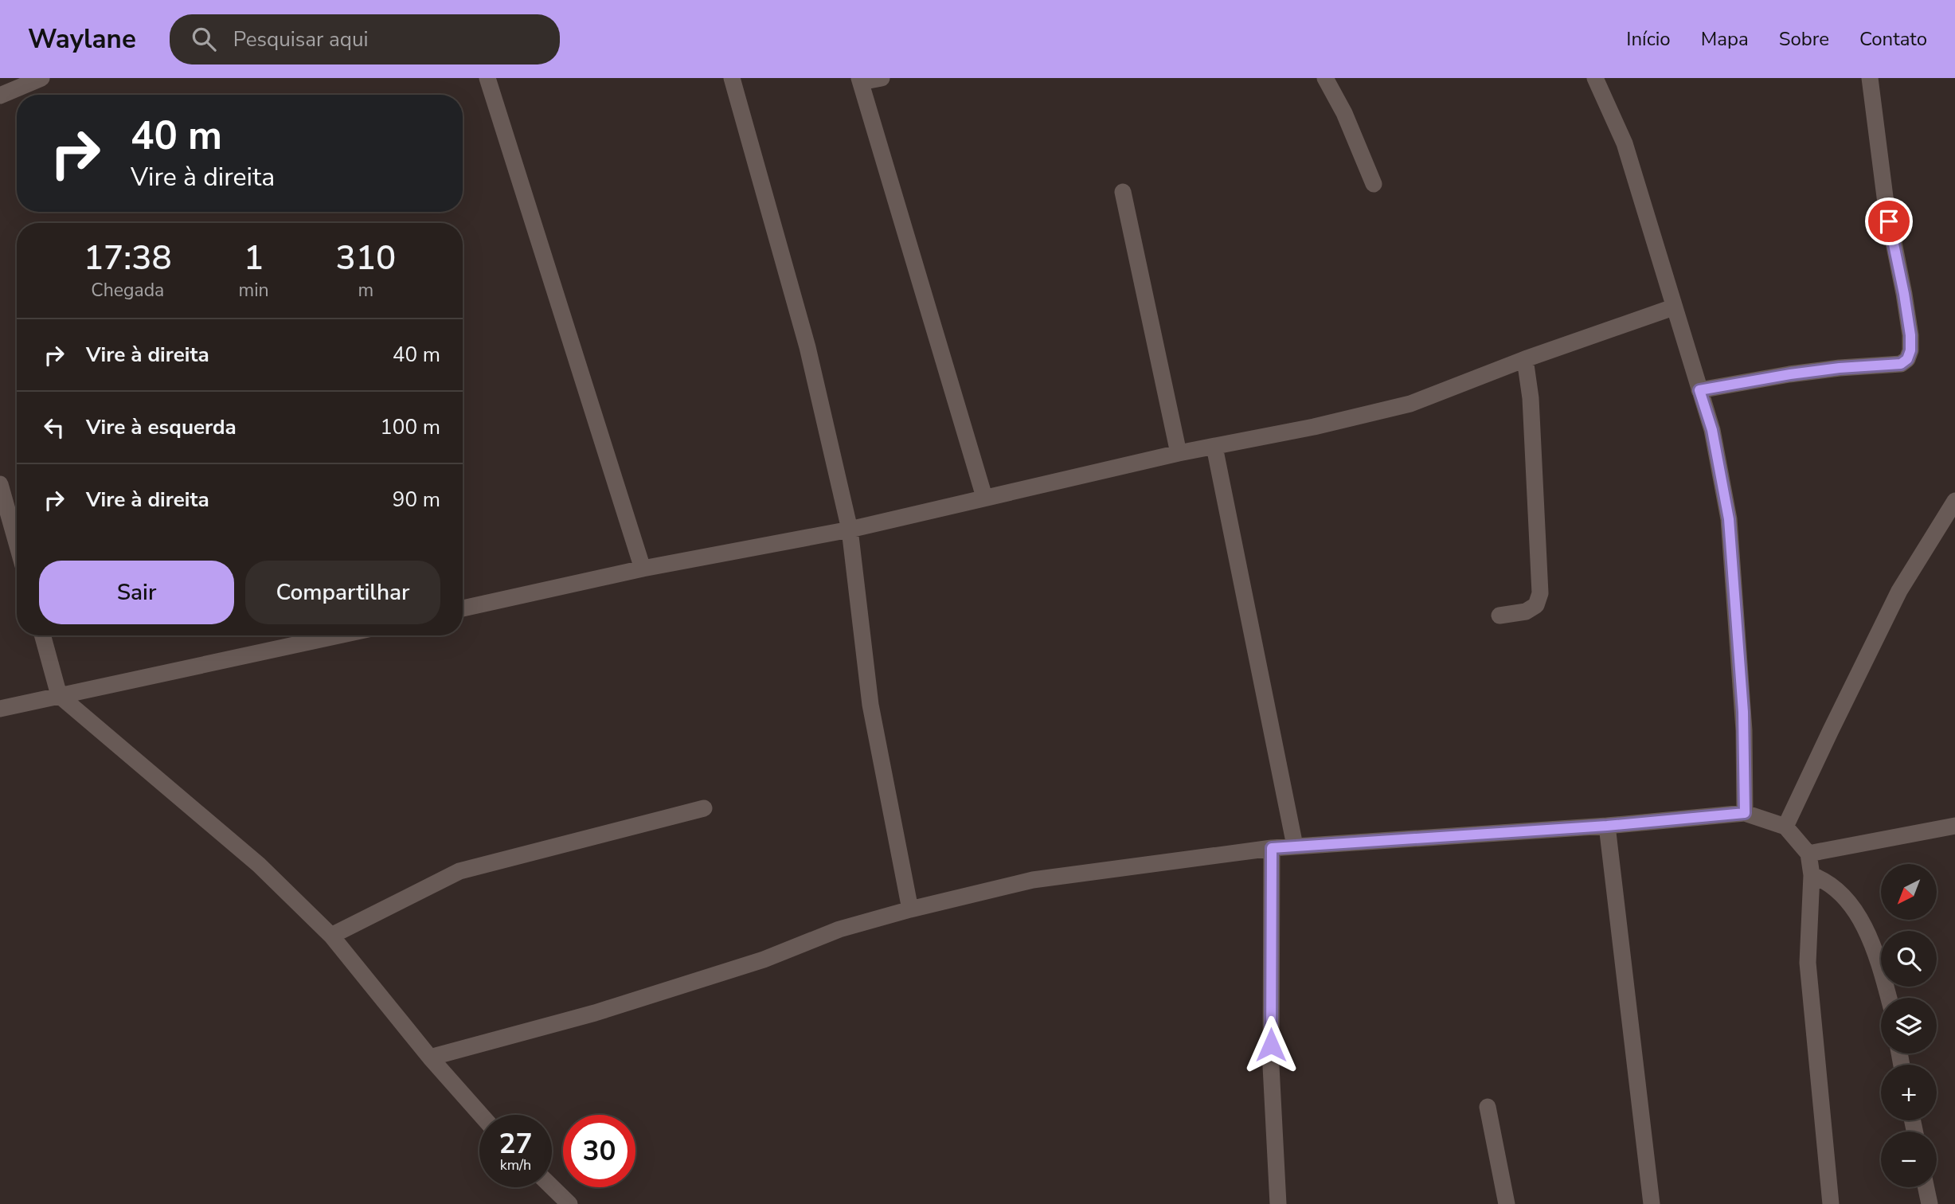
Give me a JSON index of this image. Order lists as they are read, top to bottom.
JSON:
{
  "north": "bottom left",
  "page": {
    "header": "Waylane",
    "search": "Pesquisar aqui",
    "nav": [
      "Início",
      "Mapa",
      "Sobre",
      "Contato"
    ],
    "turn": ["40 m", "Vire à direita"],
    "eta": [
      "17:38",
      "Chegada",
      "1",
      "min",
      "310",
      "m"
    ],
    "list": [
      {
        "name": "Vire à direita",
        "value": "40 m"
      },
      {
        "name": "Vire à esquerda",
        "value": "100 m"
      },
      {
        "name": "Vire à direita",
        "value": "90 m"
      }
    ],
    "buttons": ["Sair", "Compartilhar"],
    "map_buttons": ["+", "−"],
    "speed": "27 km/h",
    "limit": "30"
  }
}
